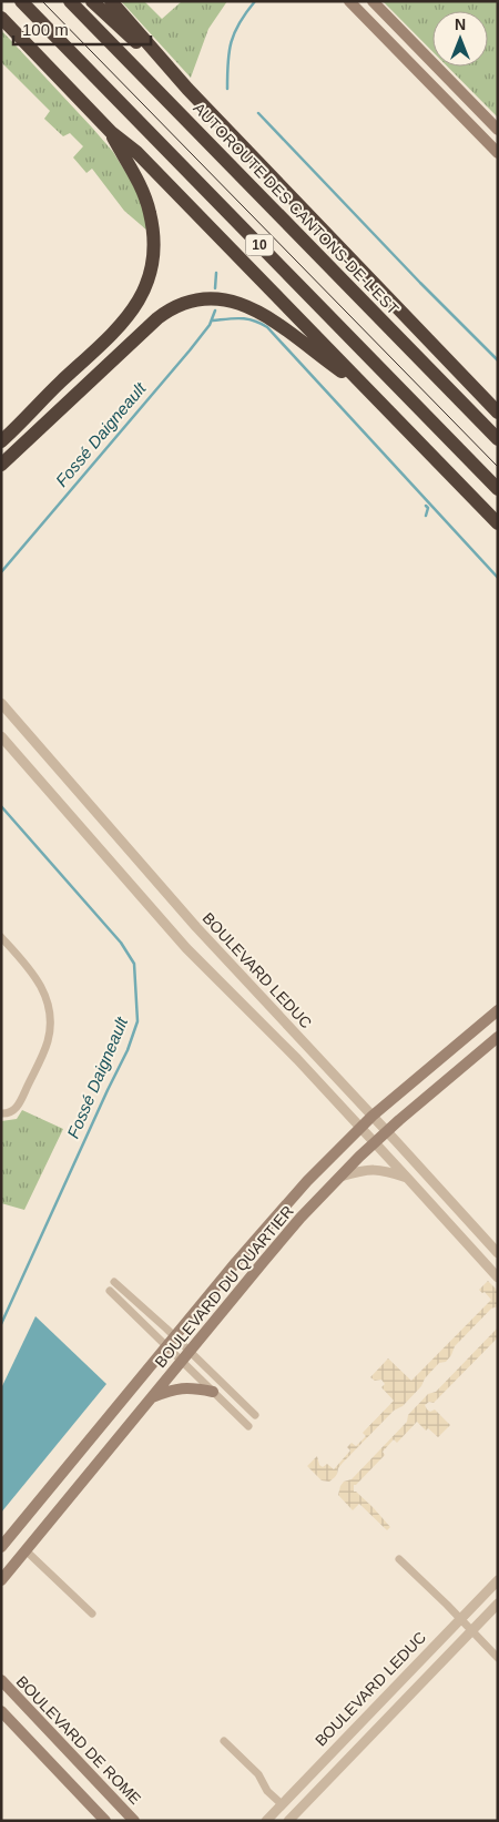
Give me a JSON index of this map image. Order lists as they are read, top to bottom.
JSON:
{
  "streets": {
    "highway": ["AUTOROUTE DES CANTONS-DE-L'EST", "10"],
    "main road": ["BOULEVARD DU QUARTIER", "BOULEVARD DE ROME"],
    "street": ["BOULEVARD LEDUC"]
  },
  "crossings": [
    ["BOULEVARD LEDUC", "BOULEVARD DU QUARTIER"]
  ],
  "water": ["Fossé Daigneault"],
  "scale_bar": "100 m",
  "north": "top"
}
